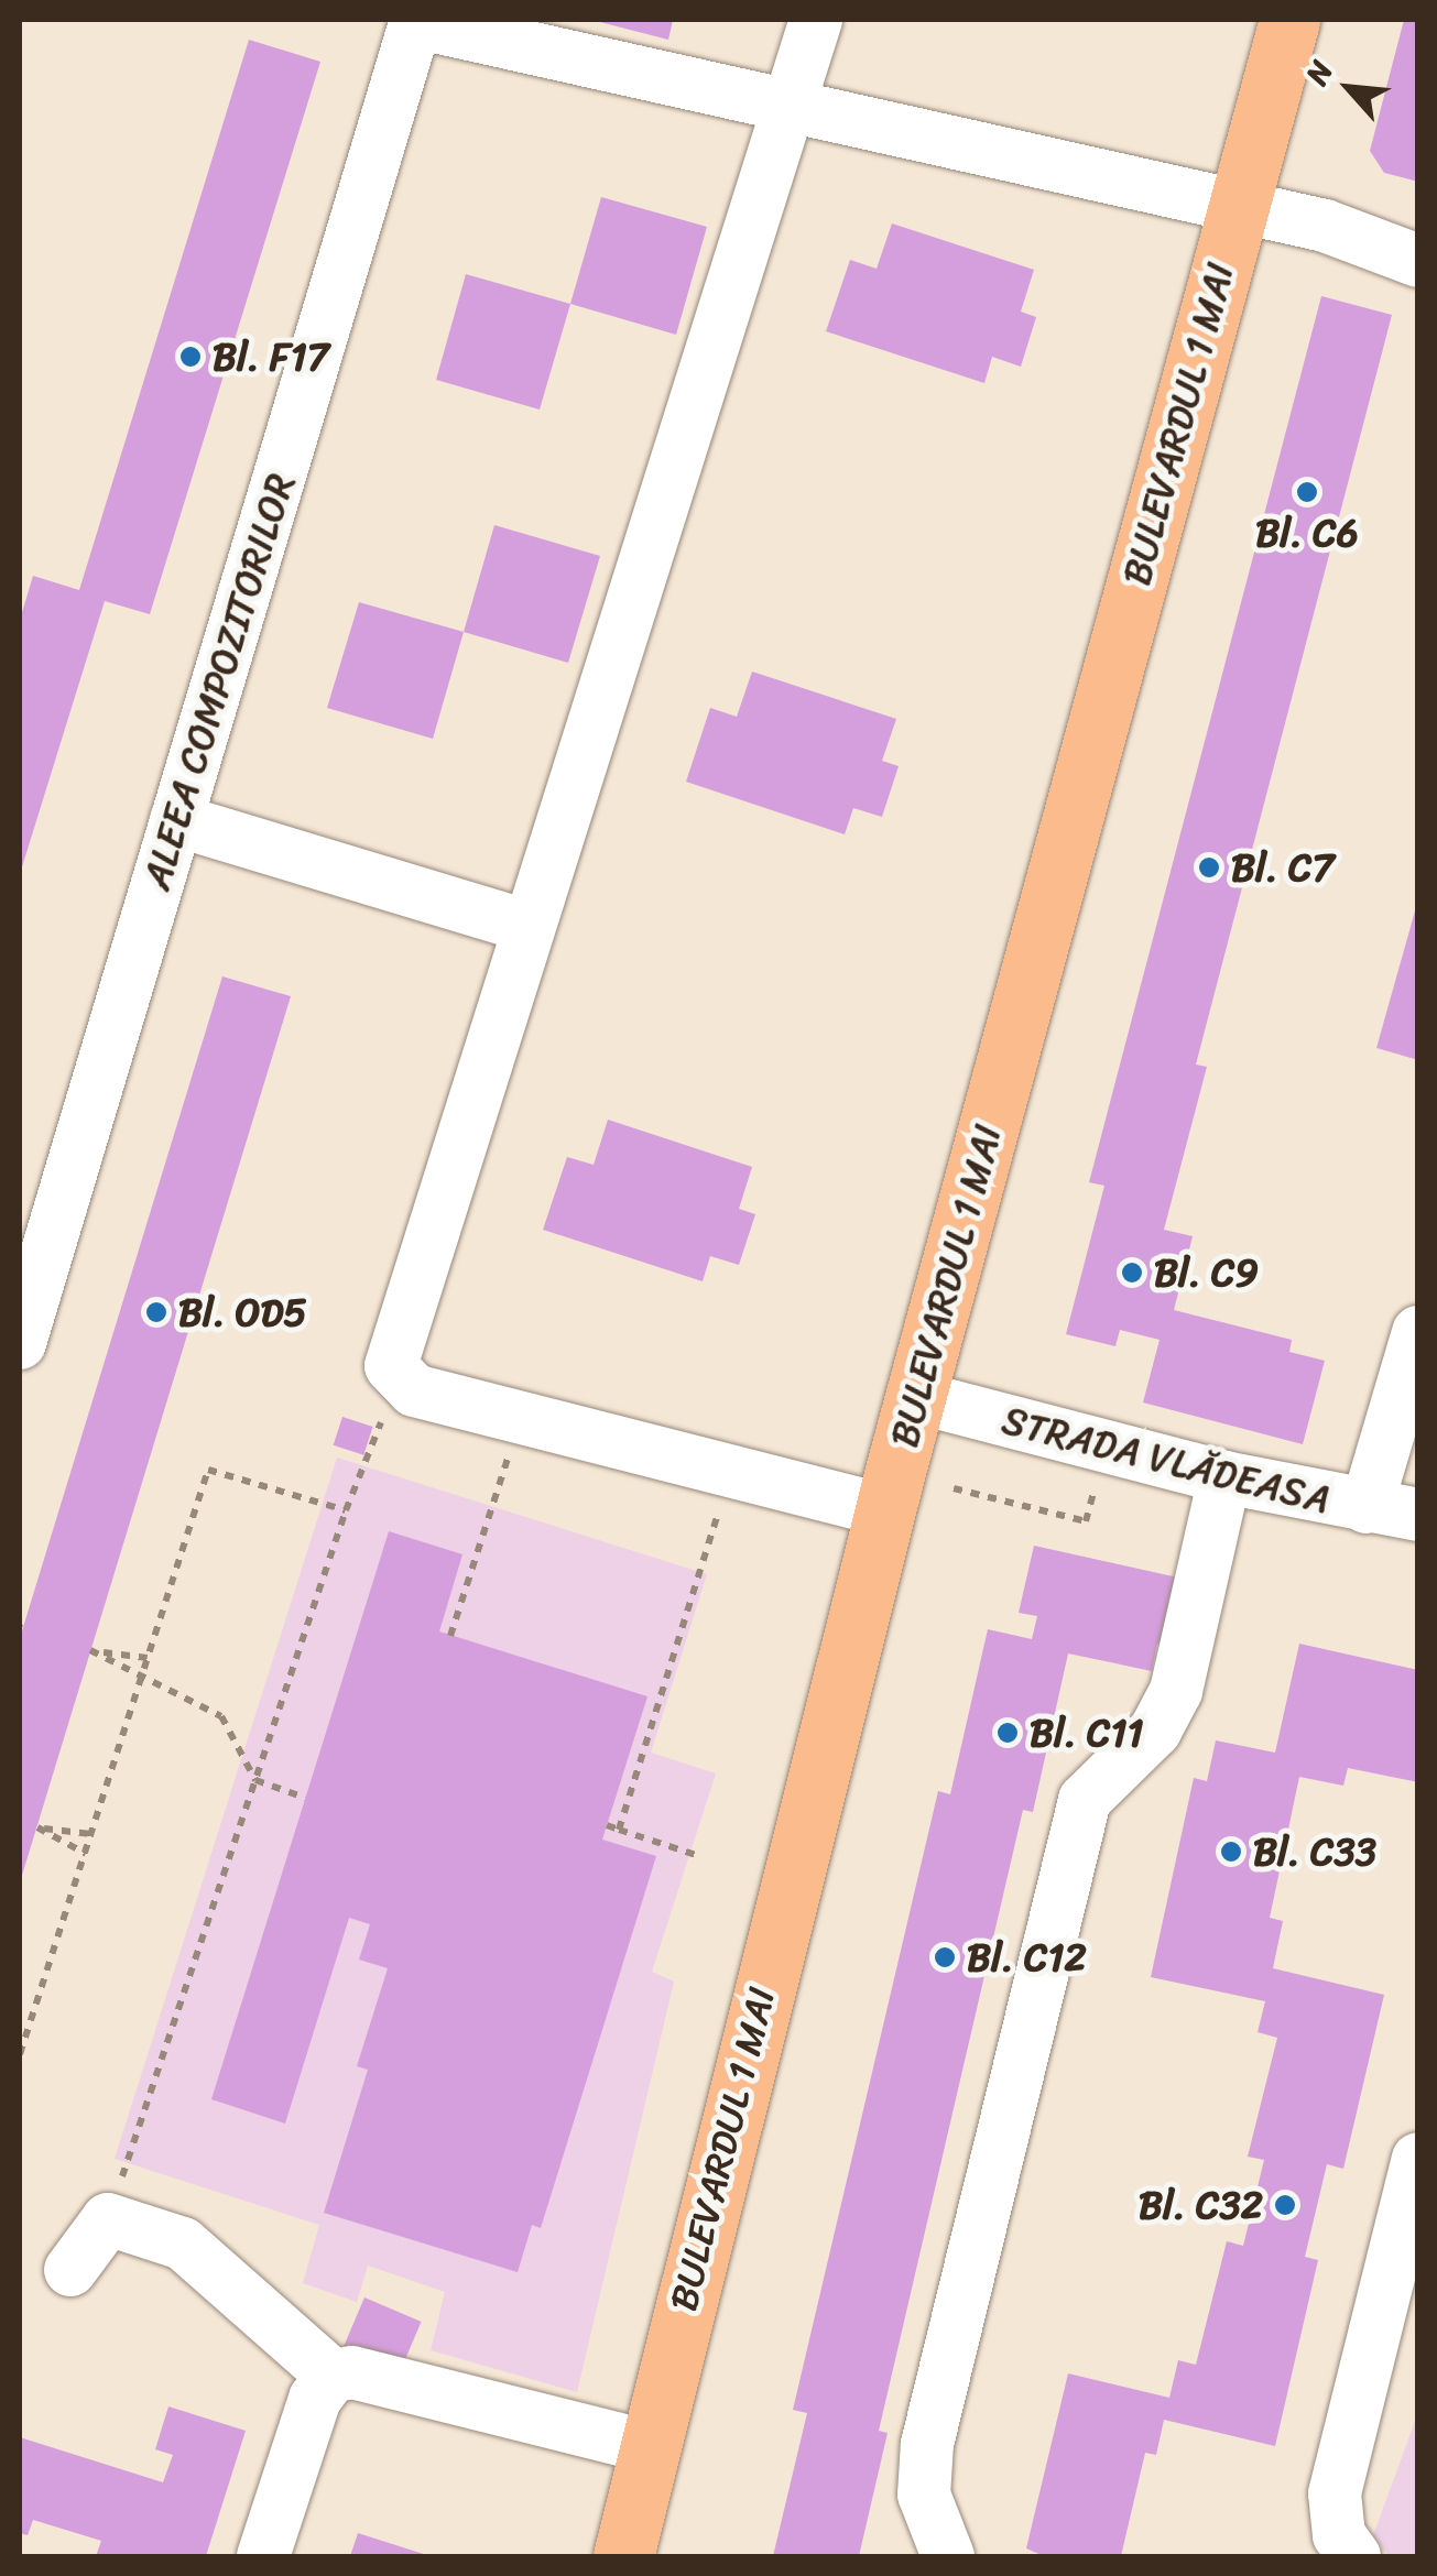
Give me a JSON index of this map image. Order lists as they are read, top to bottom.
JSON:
{
  "streets": {
    "main road": ["BULEVARDUL 1 MAI"],
    "street": ["ALEEA COMPOZITORILOR", "STRADA VLĂDEASA"]
  },
  "crossings": [
    ["BULEVARDUL 1 MAI", "STRADA VLĂDEASA"]
  ],
  "places": [
    "Bl. F17",
    "Bl. C6",
    "Bl. C7",
    "Bl. C9",
    "Bl. OD5",
    "Bl. C11",
    "Bl. C33",
    "Bl. C12",
    "Bl. C32"
  ],
  "north": "top left"
}
